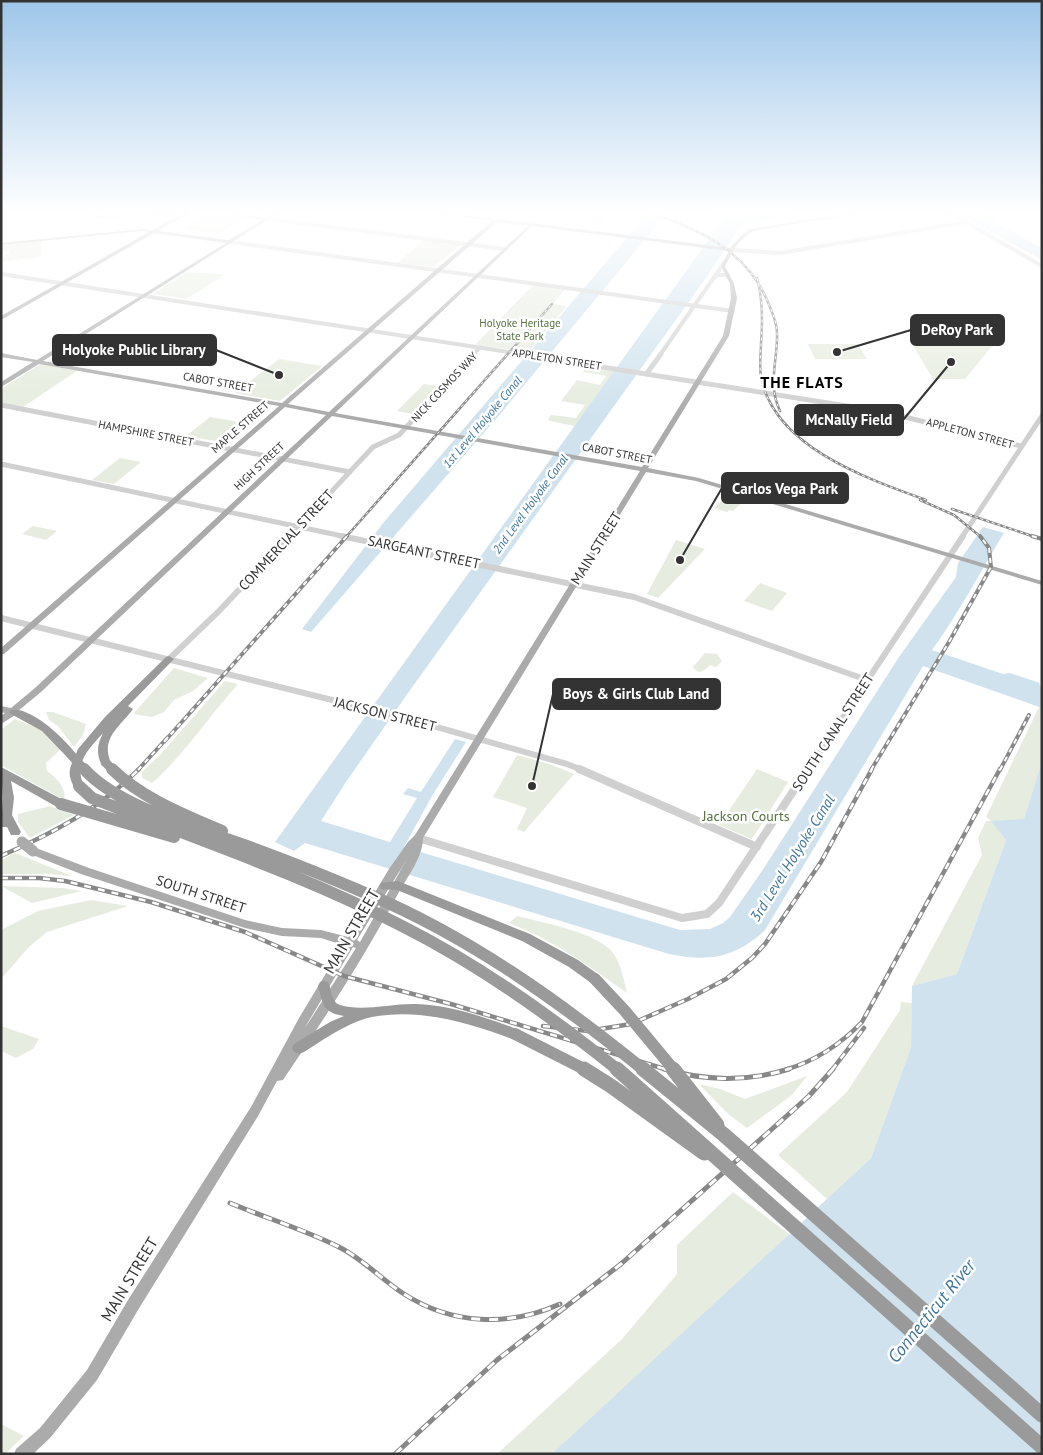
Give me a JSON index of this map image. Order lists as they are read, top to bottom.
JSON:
{
  "streets": {
    "main road": [
      "CABOT STREET",
      "MAPLE STREET",
      "HIGH STREET",
      "MAIN STREET",
      "SOUTH STREET"
    ],
    "street": [
      "APPLETON STREET",
      "NICK COSMOS WAY",
      "HAMPSHIRE STREET",
      "COMMERCIAL STREET",
      "SARGEANT STREET",
      "JACKSON STREET",
      "SOUTH CANAL STREET"
    ]
  },
  "crossings": [
    ["APPLETON STREET", "NICK COSMOS WAY"],
    ["APPLETON STREET", "MAPLE STREET"],
    ["APPLETON STREET", "HIGH STREET"],
    ["APPLETON STREET", "MAIN STREET"],
    ["APPLETON STREET", "SOUTH CANAL STREET"],
    ["CABOT STREET", "NICK COSMOS WAY"],
    ["CABOT STREET", "MAPLE STREET"],
    ["CABOT STREET", "HIGH STREET"],
    ["CABOT STREET", "COMMERCIAL STREET"],
    ["CABOT STREET", "MAIN STREET"],
    ["CABOT STREET", "SOUTH CANAL STREET"],
    ["NICK COSMOS WAY", "COMMERCIAL STREET"],
    ["MAPLE STREET", "HAMPSHIRE STREET"],
    ["MAPLE STREET", "SARGEANT STREET"],
    ["MAPLE STREET", "JACKSON STREET"],
    ["HAMPSHIRE STREET", "HIGH STREET"],
    ["HAMPSHIRE STREET", "COMMERCIAL STREET"],
    ["HIGH STREET", "SARGEANT STREET"],
    ["HIGH STREET", "JACKSON STREET"],
    ["COMMERCIAL STREET", "SARGEANT STREET"],
    ["COMMERCIAL STREET", "JACKSON STREET"],
    ["MAIN STREET", "SARGEANT STREET"],
    ["MAIN STREET", "JACKSON STREET"],
    ["MAIN STREET", "SOUTH CANAL STREET"],
    ["MAIN STREET", "SOUTH STREET"],
    ["SARGEANT STREET", "SOUTH CANAL STREET"],
    ["JACKSON STREET", "SOUTH CANAL STREET"]
  ],
  "districts": ["THE FLATS"],
  "water": [
    "1st Level Holyoke Canal",
    "2nd Level Holyoke Canal",
    "3rd Level Holyoke Canal",
    "Connecticut River"
  ],
  "parks": ["Holyoke Heritage State Park", "Jackson Courts"],
  "places": [
    "DeRoy Park",
    "McNally Field",
    "Holyoke Public Library",
    "Carlos Vega Park",
    "Boys & Girls Club Land"
  ]
}
